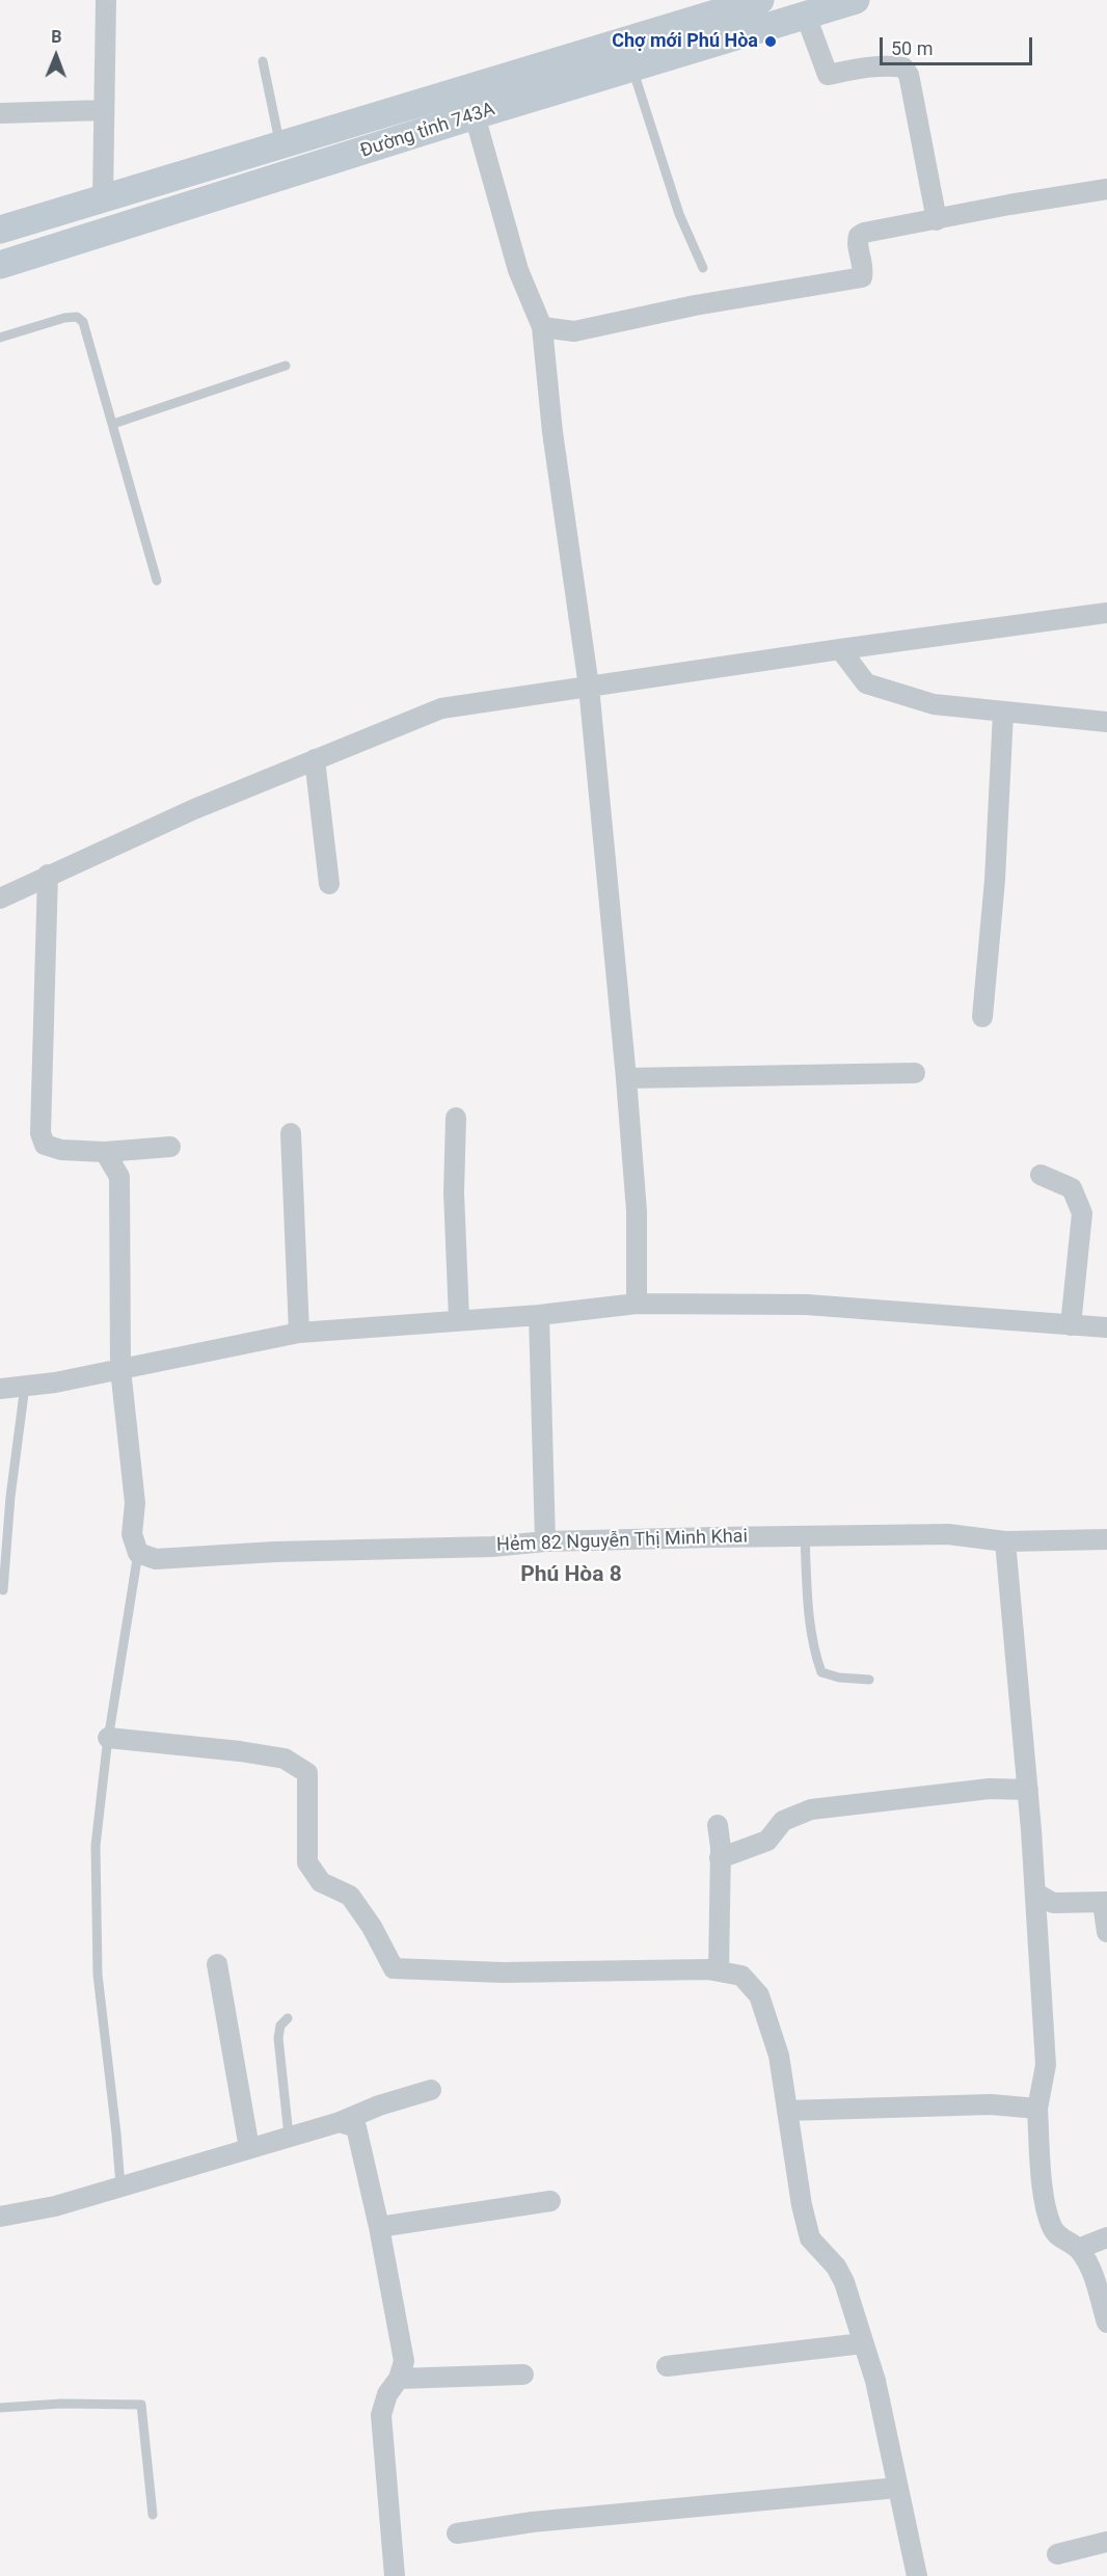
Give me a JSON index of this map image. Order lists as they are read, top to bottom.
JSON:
{
  "streets": {
    "main road": ["Đường tỉnh 743A"],
    "street": ["Hẻm 82 Nguyễn Thị Minh Khai"]
  },
  "districts": ["Phú Hòa 8"],
  "places": ["Chợ mới Phú Hòa"],
  "scale_bar": "50 m",
  "north": "top"
}
